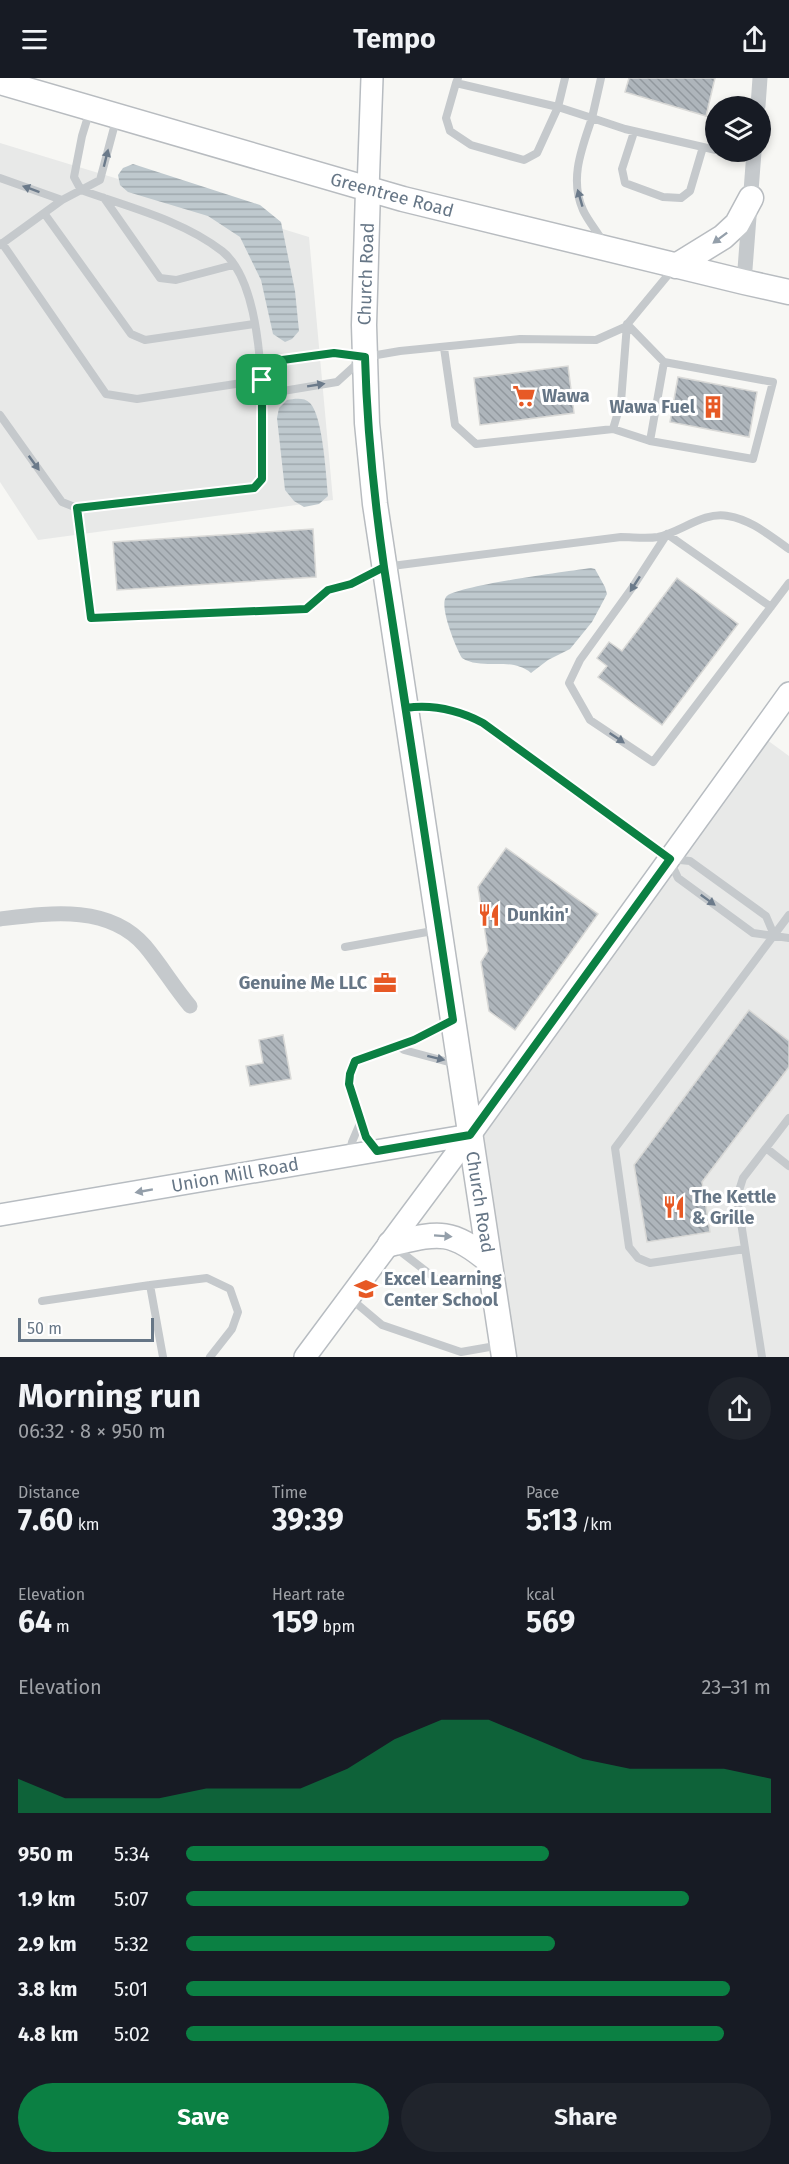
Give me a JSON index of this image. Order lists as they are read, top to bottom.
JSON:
{
  "streets": {
    "main road": ["Greentree Road", "Church Road", "Union Mill Road"]
  },
  "crossings": [
    ["Greentree Road", "Church Road"],
    ["Church Road", "Union Mill Road"]
  ],
  "one_way": ["Union Mill Road"],
  "places": {
    "supermarket": ["Wawa"],
    "building": ["Wawa Fuel"],
    "restaurant": ["Dunkin'", "The Kettle & Grille"],
    "office": ["Genuine Me LLC"],
    "school or university": ["Excel Learning Center School"]
  },
  "scale_bar": "50 m",
  "page": {
    "header": "Tempo",
    "scale": "50 m",
    "heading": ["Morning run", "06:32 · 8 × 950 m"],
    "stats": [
      ["Distance", "7.60 km"],
      ["Time", "39:39"],
      ["Pace", "5:13 /km"],
      ["Elevation", "64 m"],
      ["Heart rate", "159 bpm"],
      ["kcal", "569"]
    ],
    "chart": ["Elevation", "23–31 m"],
    "list": [
      {
        "name": "950 m",
        "note": "5:34"
      },
      {
        "name": "1.9 km",
        "note": "5:07"
      },
      {
        "name": "2.9 km",
        "note": "5:32"
      },
      {
        "name": "3.8 km",
        "note": "5:01"
      },
      {
        "name": "4.8 km",
        "note": "5:02"
      }
    ],
    "buttons": ["Save", "Share"]
  }
}
